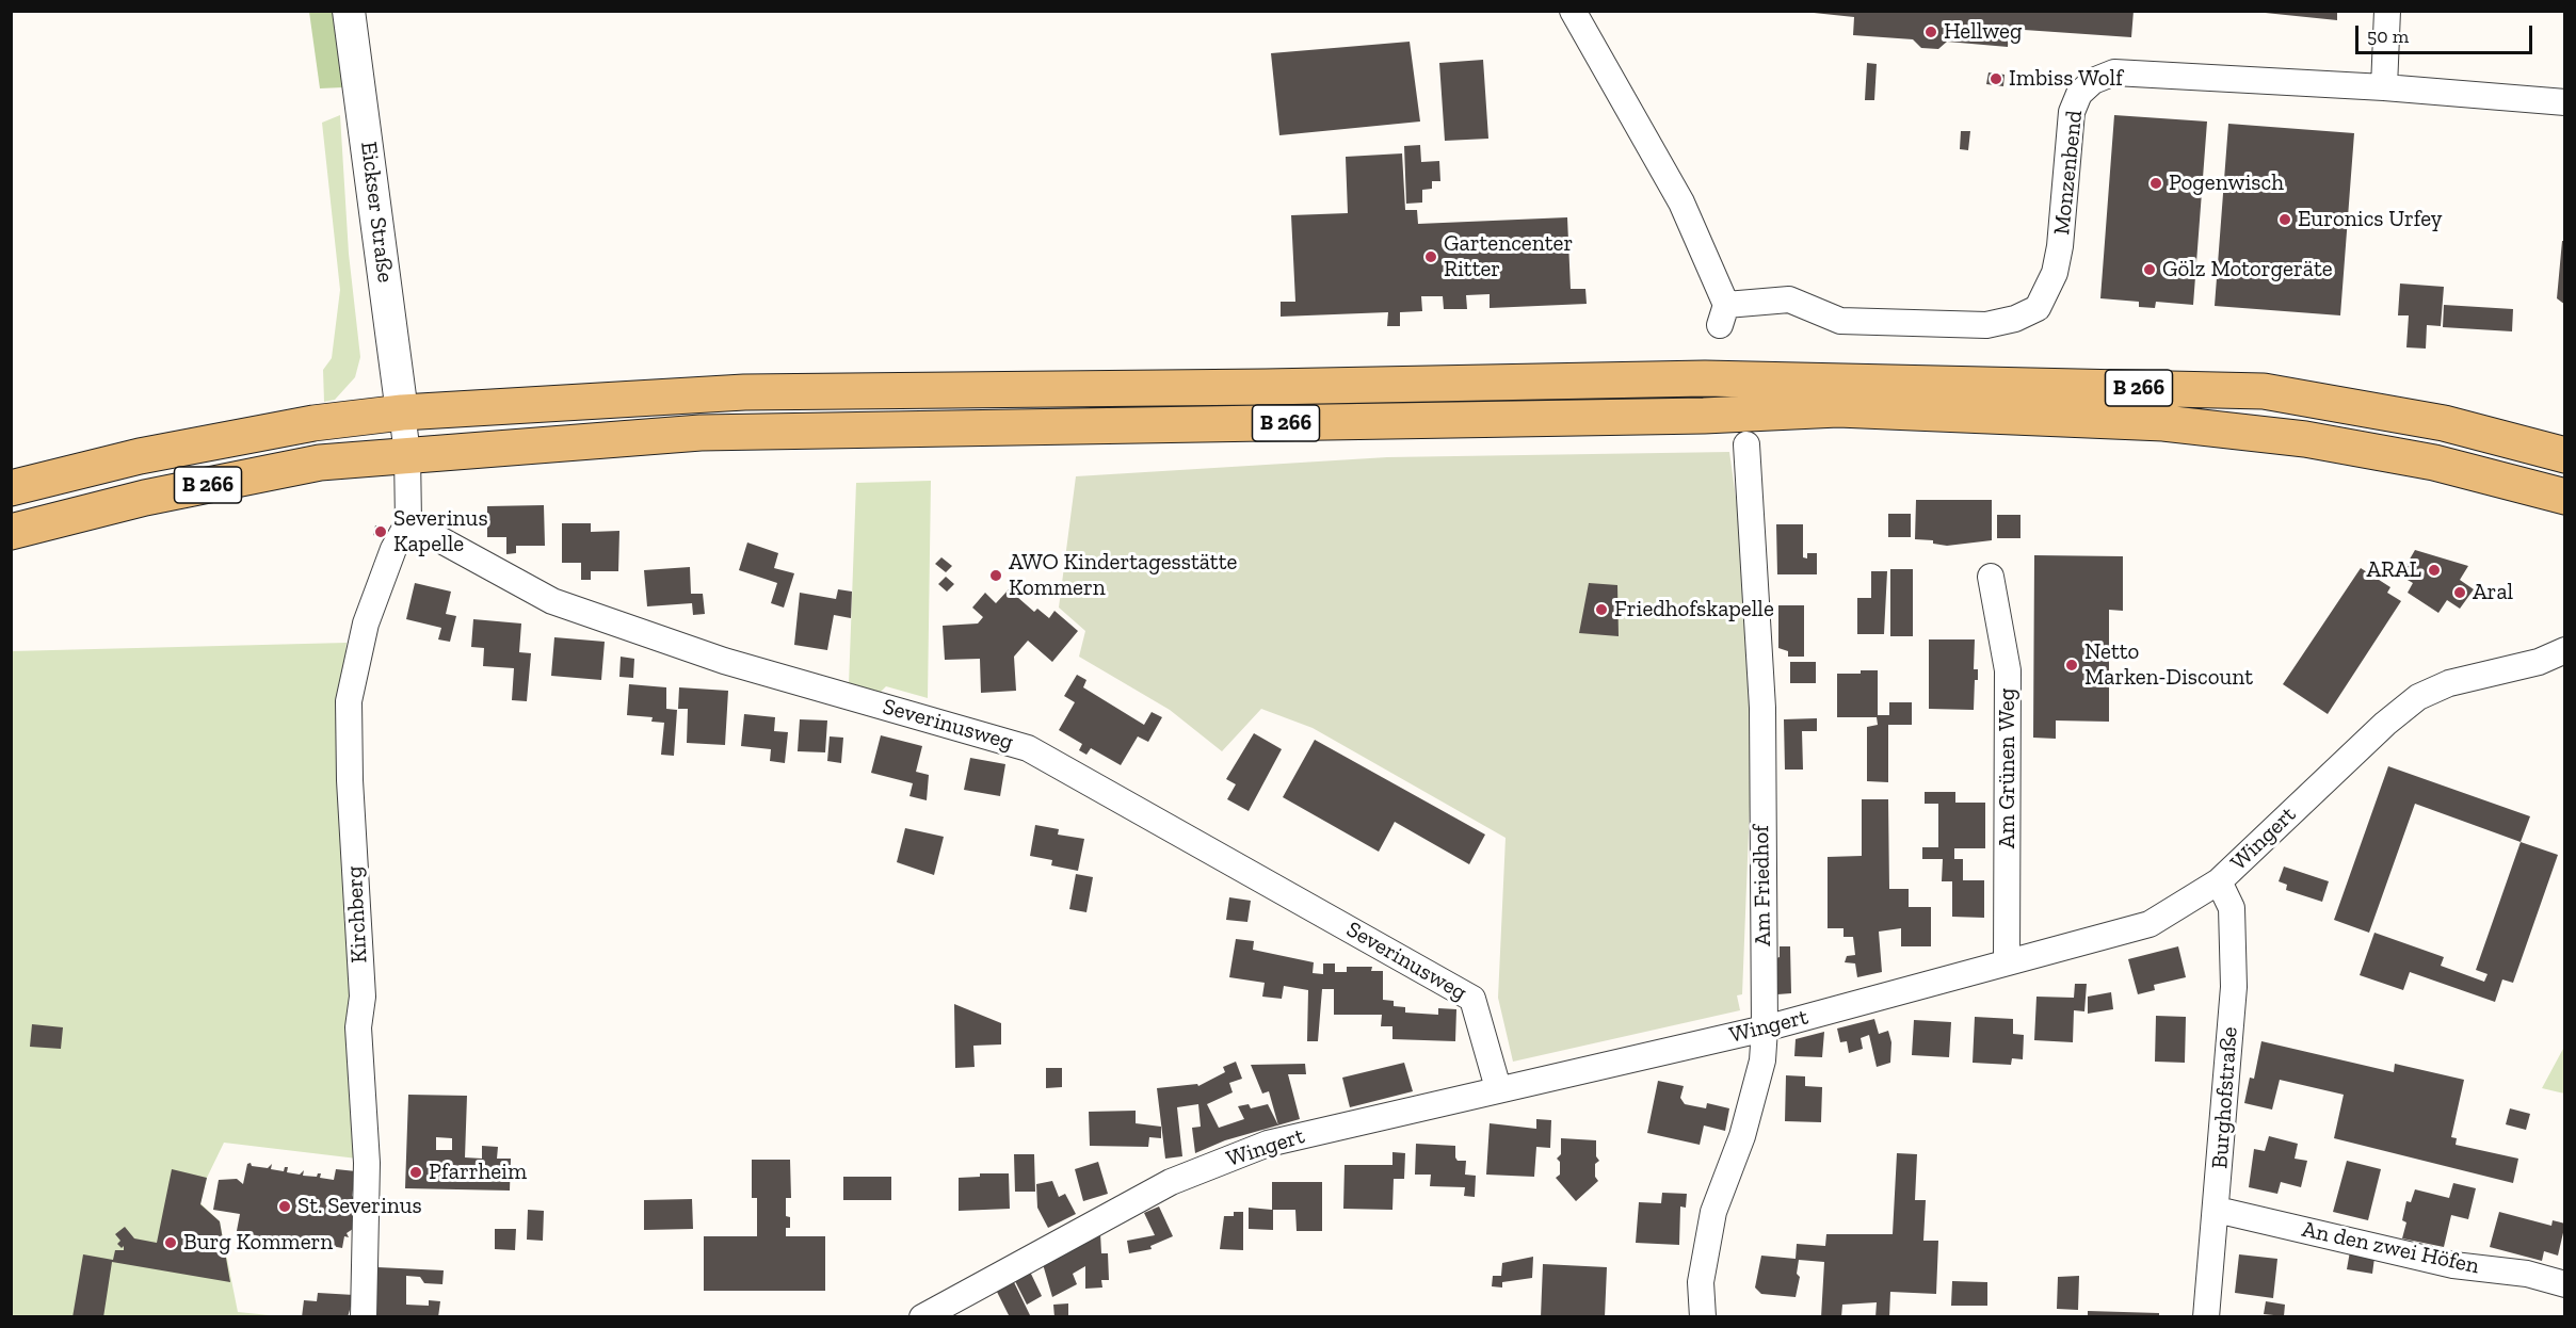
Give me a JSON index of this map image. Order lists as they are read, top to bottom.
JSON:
{
  "streets": {
    "main road": ["B 266"],
    "street": [
      "Monzenbend",
      "Eickser Straße",
      "Severinusweg",
      "Am Grünen Weg",
      "Wingert",
      "Am Friedhof",
      "Kirchberg",
      "Burghofstraße",
      "An den zwei Höfen"
    ]
  },
  "crossings": [
    ["Eickser Straße", "B 266"],
    ["Severinusweg", "Wingert"],
    ["Severinusweg", "Kirchberg"],
    ["Am Grünen Weg", "Wingert"],
    ["Wingert", "Am Friedhof"],
    ["Wingert", "Burghofstraße"],
    ["Burghofstraße", "An den zwei Höfen"]
  ],
  "places": [
    "Hellweg",
    "Imbiss Wolf",
    "Pogenwisch",
    "Euronics Urfey",
    "Gartencenter Ritter",
    "Gölz Motorgeräte",
    "Severinus Kapelle",
    "ARAL",
    "AWO Kindertagesstätte Kommern",
    "Aral",
    "Friedhofskapelle",
    "Netto Marken-Discount",
    "Pfarrheim",
    "St. Severinus",
    "Burg Kommern"
  ],
  "scale_bar": "50 m"
}
